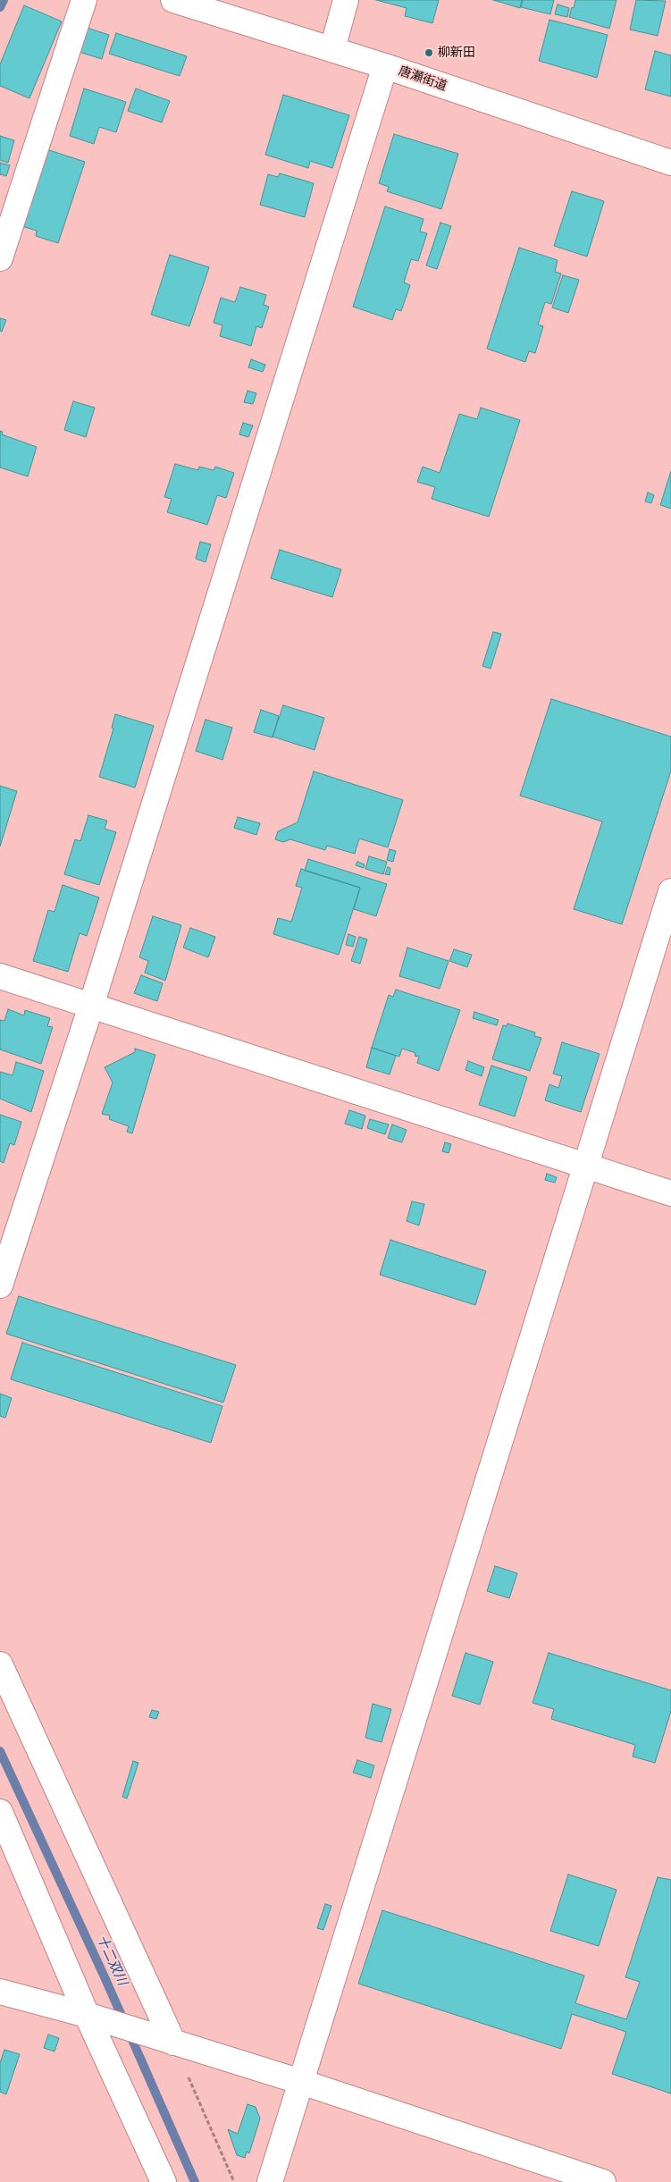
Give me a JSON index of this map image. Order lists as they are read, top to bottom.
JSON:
{
  "streets": {
    "street": ["唐瀬街道"]
  },
  "water": ["十二双川"],
  "places": ["柳新田"]
}
